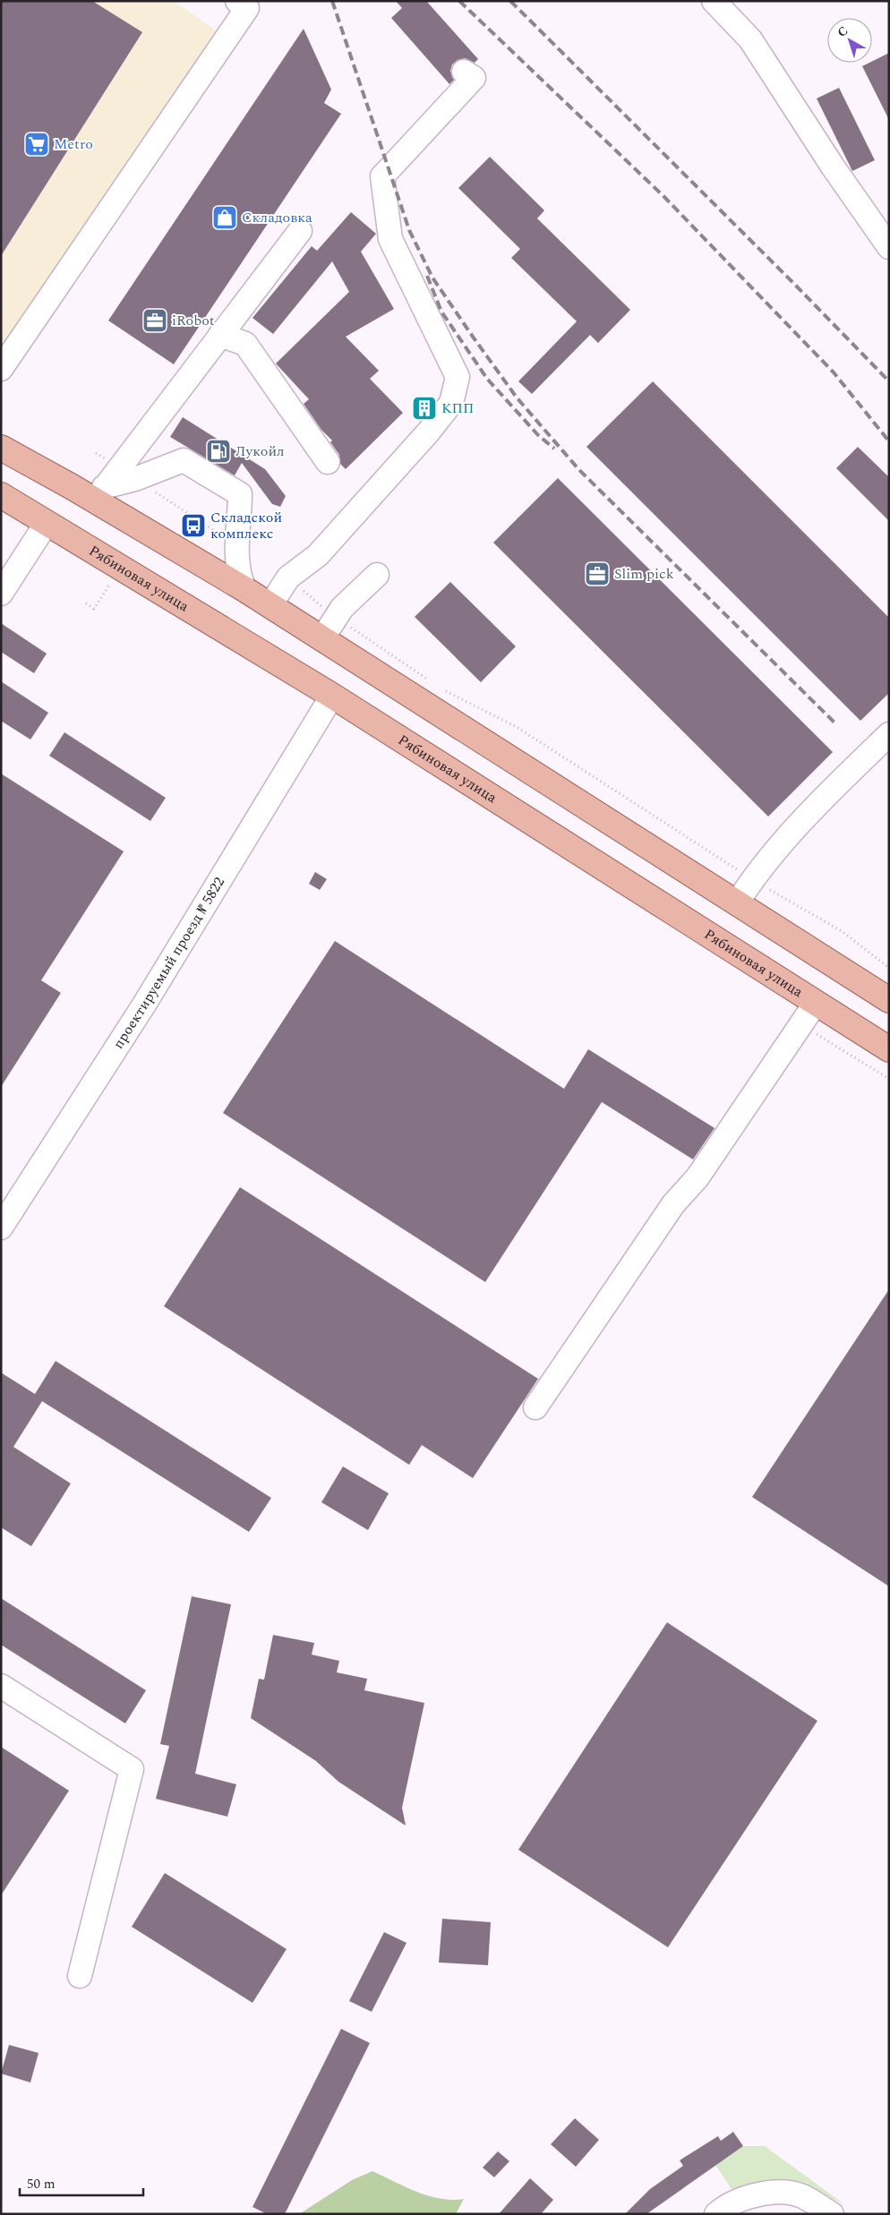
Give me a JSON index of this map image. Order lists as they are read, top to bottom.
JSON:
{
  "streets": {
    "main road": ["Рябиновая улица"],
    "street": ["проектируемый проезд № 5822"]
  },
  "crossings": [
    ["Рябиновая улица", "проектируемый проезд № 5822"]
  ],
  "places": {
    "supermarket": ["Metro"],
    "shop": ["Складовка"],
    "office": ["iRobot", "Slim pick"],
    "building": ["КПП"],
    "fuel station": ["Лукойл"],
    "bus stop": ["Складской комплекс"]
  },
  "scale_bar": "50 m",
  "north": "top left"
}
